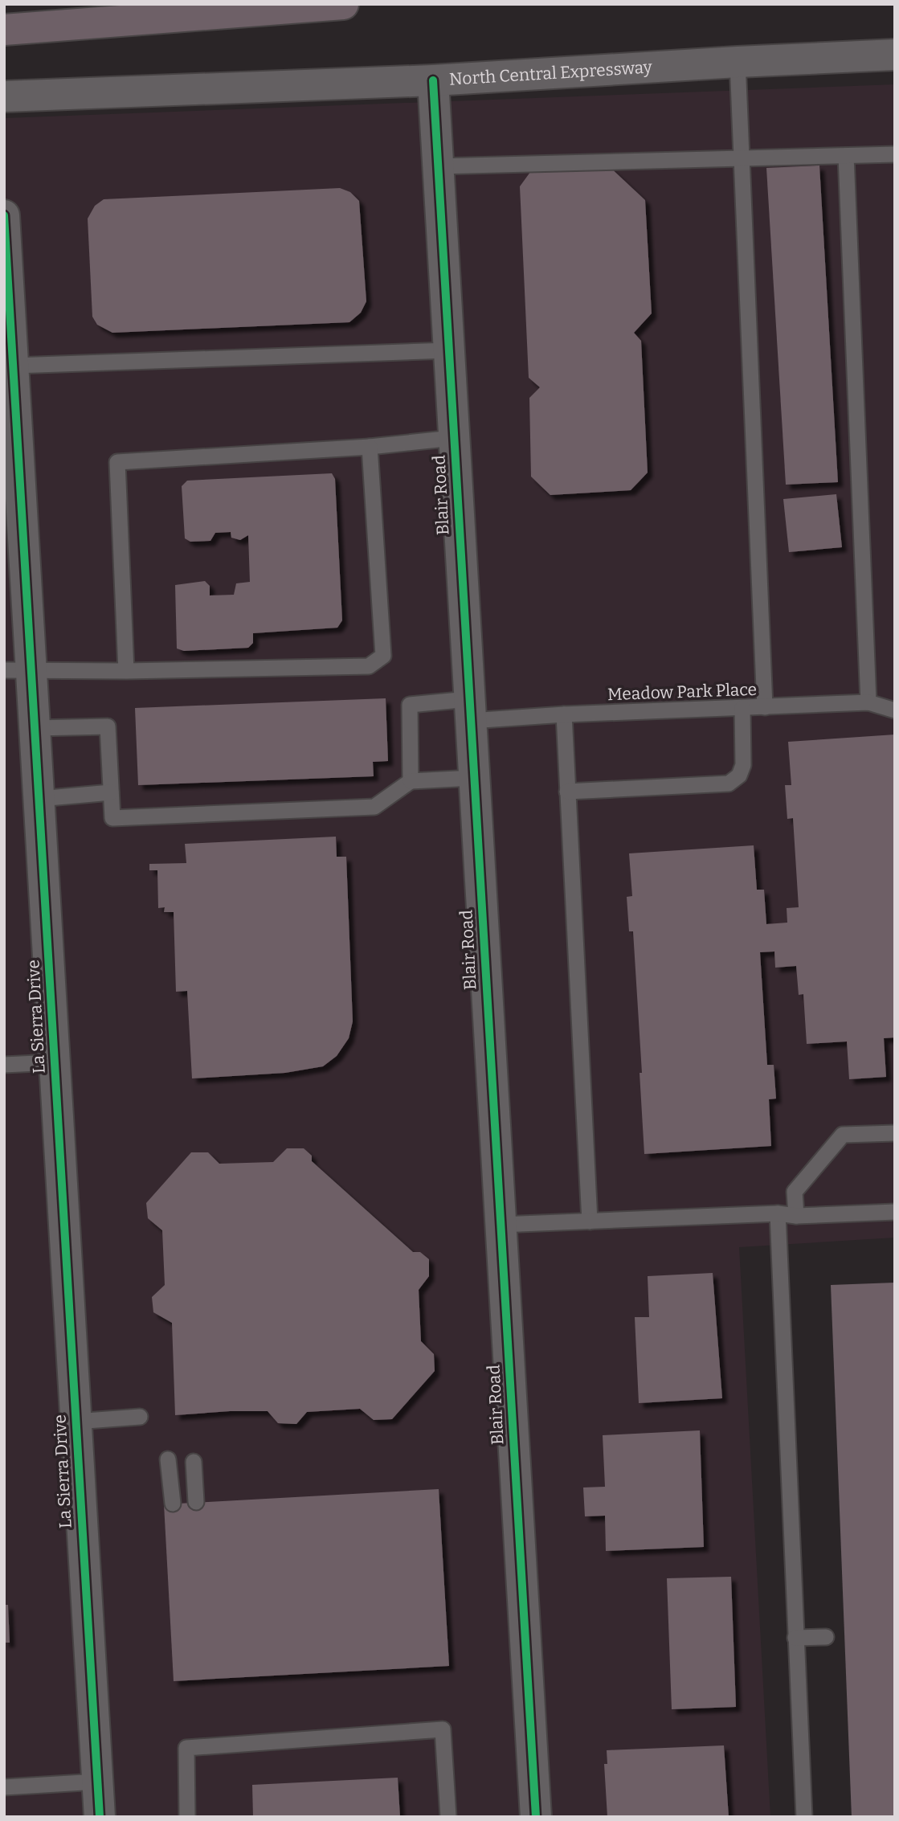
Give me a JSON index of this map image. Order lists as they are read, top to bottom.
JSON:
{
  "streets": {
    "street": ["North Central Expressway", "Blair Road", "La Sierra Drive"],
    "lane": ["Meadow Park Place"]
  },
  "crossings": [
    ["North Central Expressway", "Blair Road"],
    ["Blair Road", "Meadow Park Place"]
  ]
}
